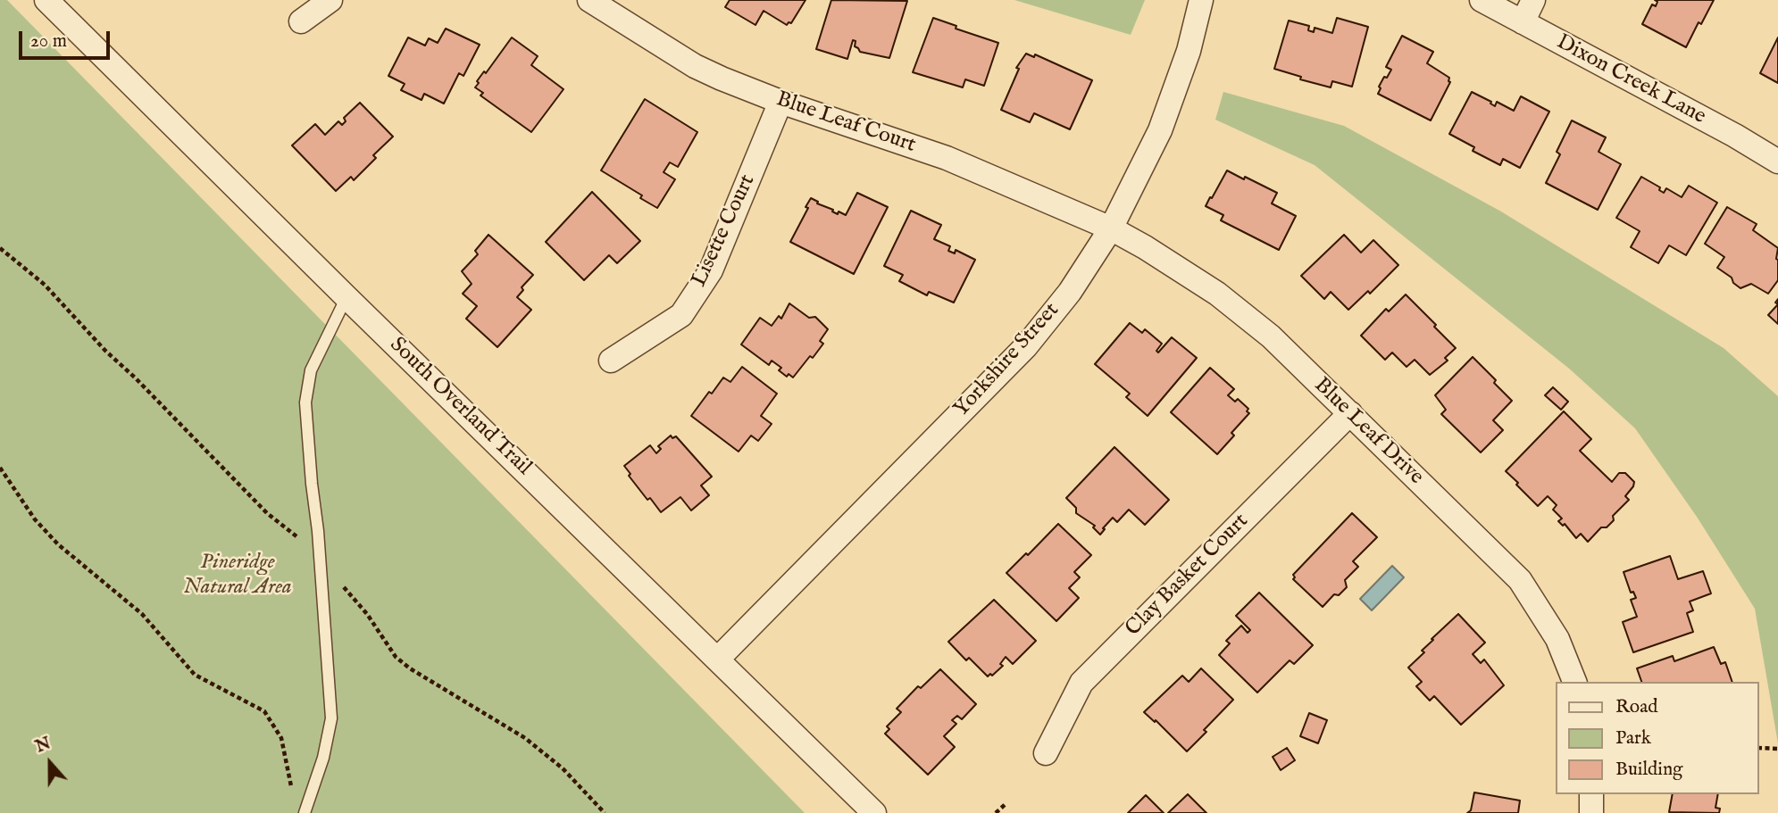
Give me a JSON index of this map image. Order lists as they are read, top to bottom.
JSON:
{
  "streets": {
    "street": [
      "Dixon Creek Lane",
      "Blue Leaf Court",
      "Lisette Court",
      "Yorkshire Street",
      "South Overland Trail",
      "Blue Leaf Drive",
      "Clay Basket Court"
    ]
  },
  "crossings": [
    ["Blue Leaf Court", "Lisette Court"],
    ["Blue Leaf Court", "Yorkshire Street"],
    ["Blue Leaf Court", "Blue Leaf Drive"],
    ["Yorkshire Street", "South Overland Trail"],
    ["Yorkshire Street", "Blue Leaf Drive"],
    ["Blue Leaf Drive", "Clay Basket Court"]
  ],
  "parks": ["Pineridge Natural Area"],
  "legend": ["Road", "Park", "Building"],
  "scale_bar": "20 m",
  "north": "top"
}
